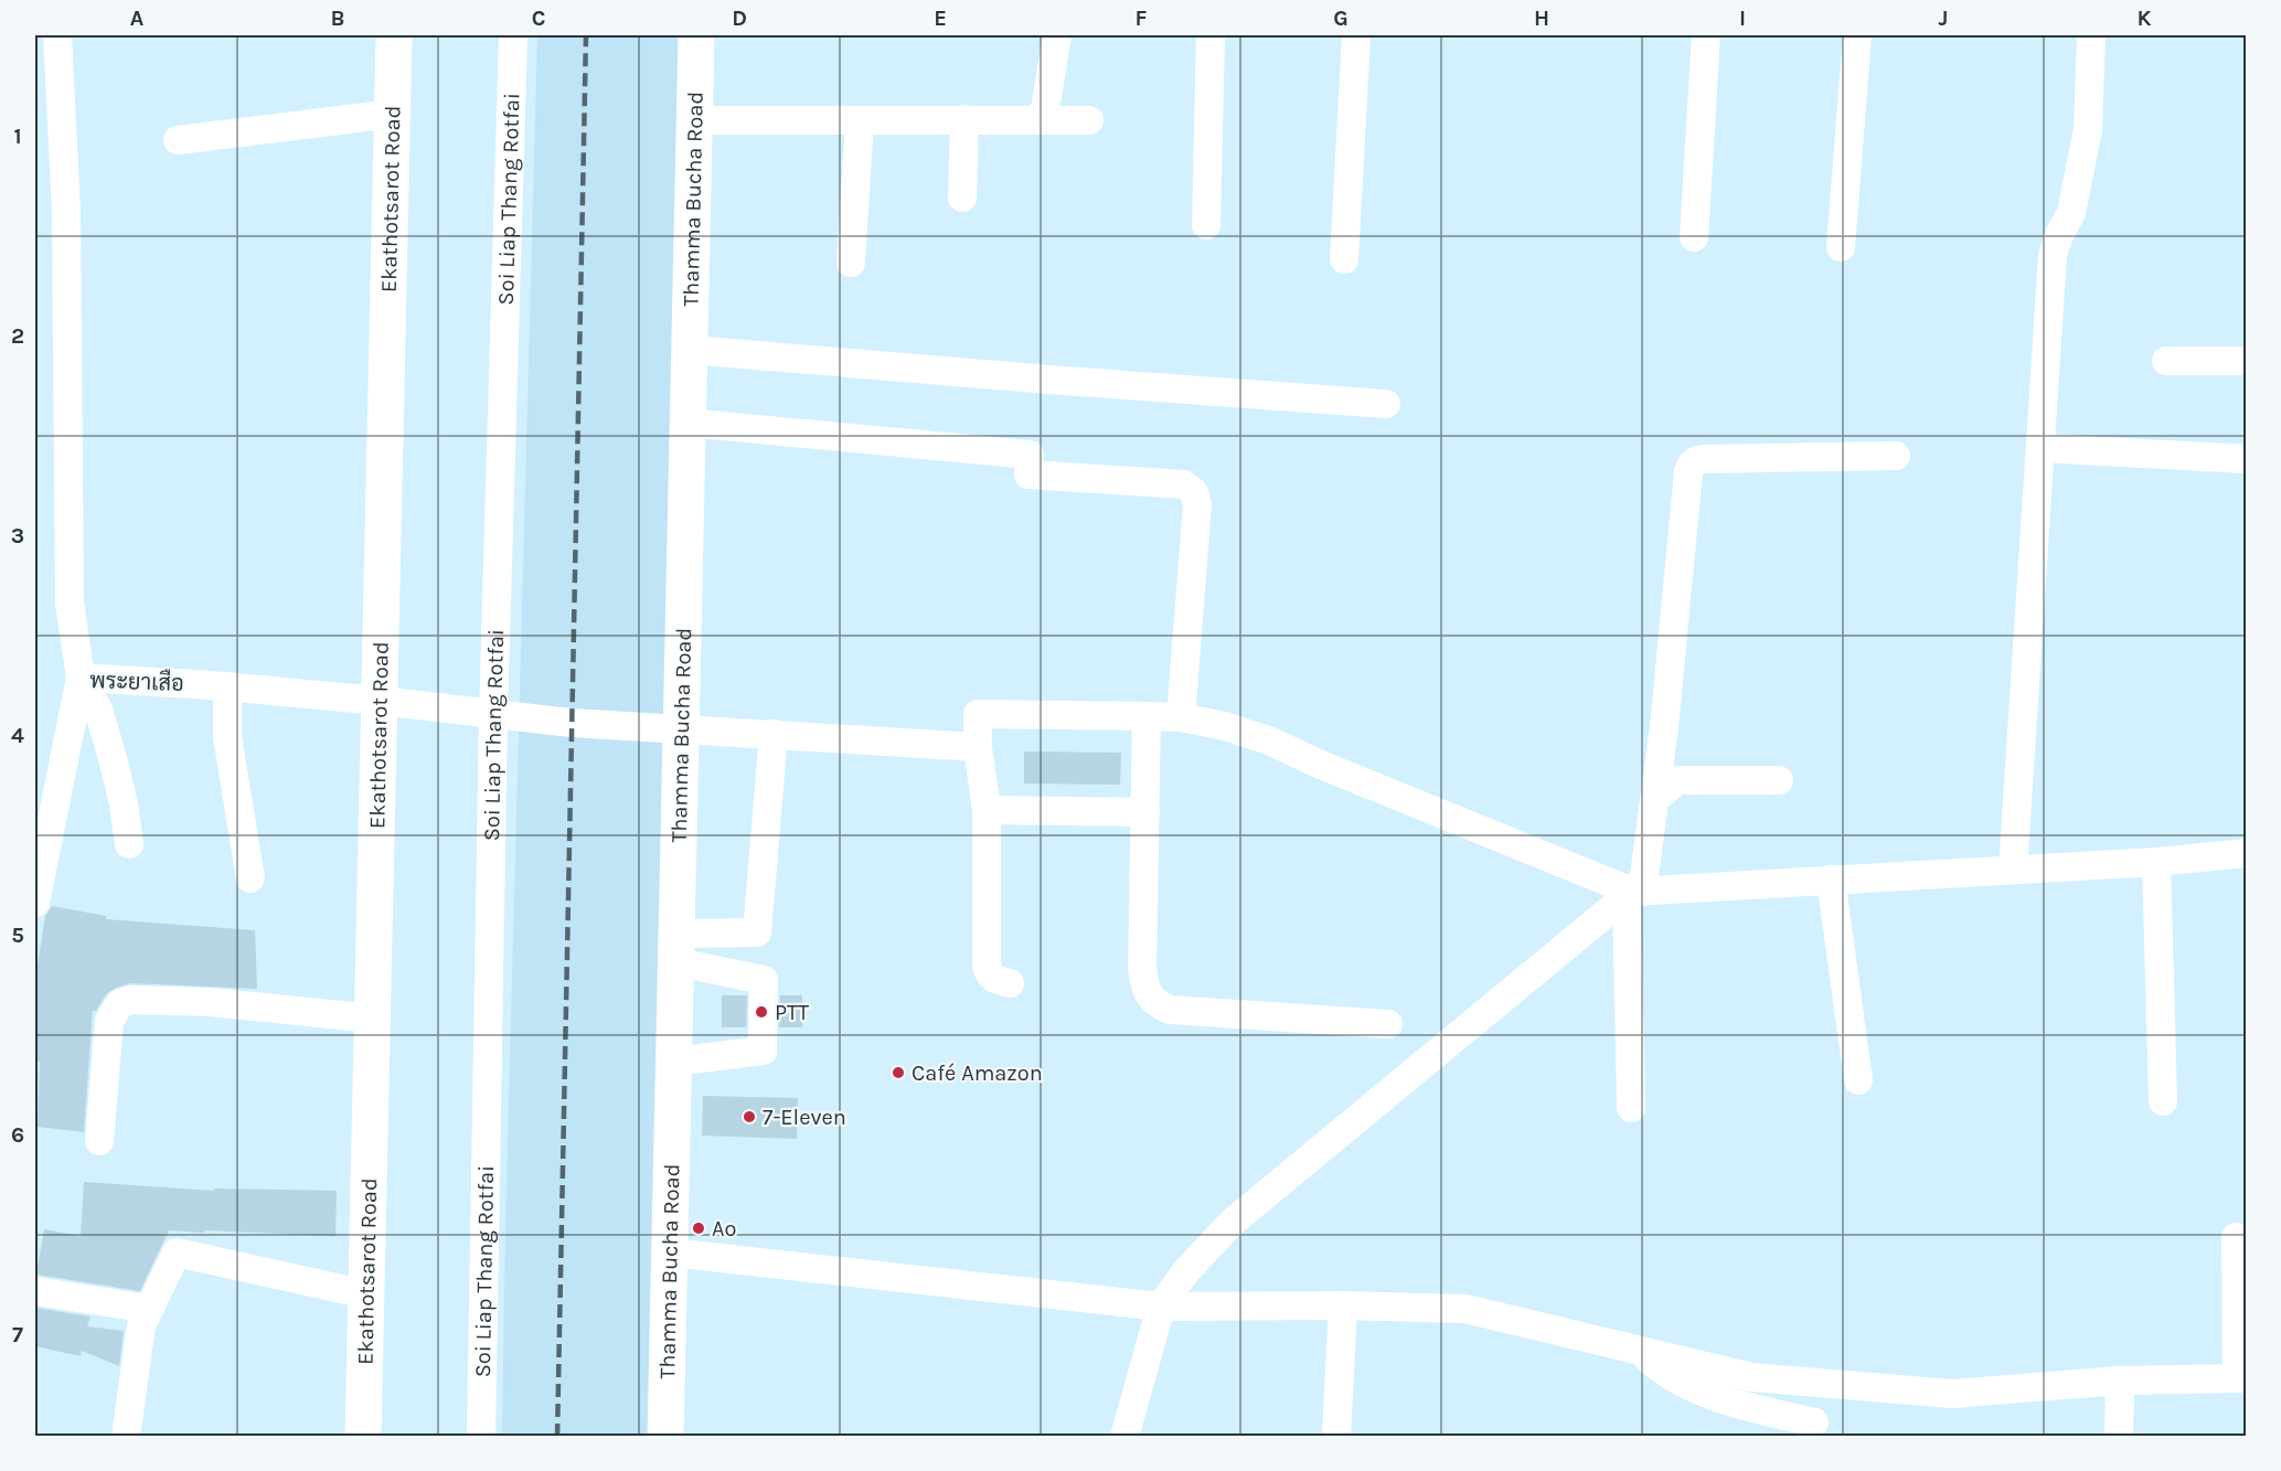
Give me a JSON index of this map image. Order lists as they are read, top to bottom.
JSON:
{
  "streets": {
    "main road": ["Ekathotsarot Road", "Thamma Bucha Road"],
    "street": ["Soi Liap Thang Rotfai", "พระยาเสือ"]
  },
  "crossings": [
    ["Ekathotsarot Road", "พระยาเสือ"],
    ["Soi Liap Thang Rotfai", "พระยาเสือ"],
    ["Thamma Bucha Road", "พระยาเสือ"]
  ],
  "places": [
    "PTT",
    "Café Amazon",
    "7-Eleven",
    "Ao"
  ],
  "grid": {
    "columns": [
      "A",
      "B",
      "C",
      "D",
      "E",
      "F",
      "G",
      "H",
      "I",
      "J",
      "K"
    ],
    "rows": [
      "1",
      "2",
      "3",
      "4",
      "5",
      "6",
      "7"
    ]
  }
}
